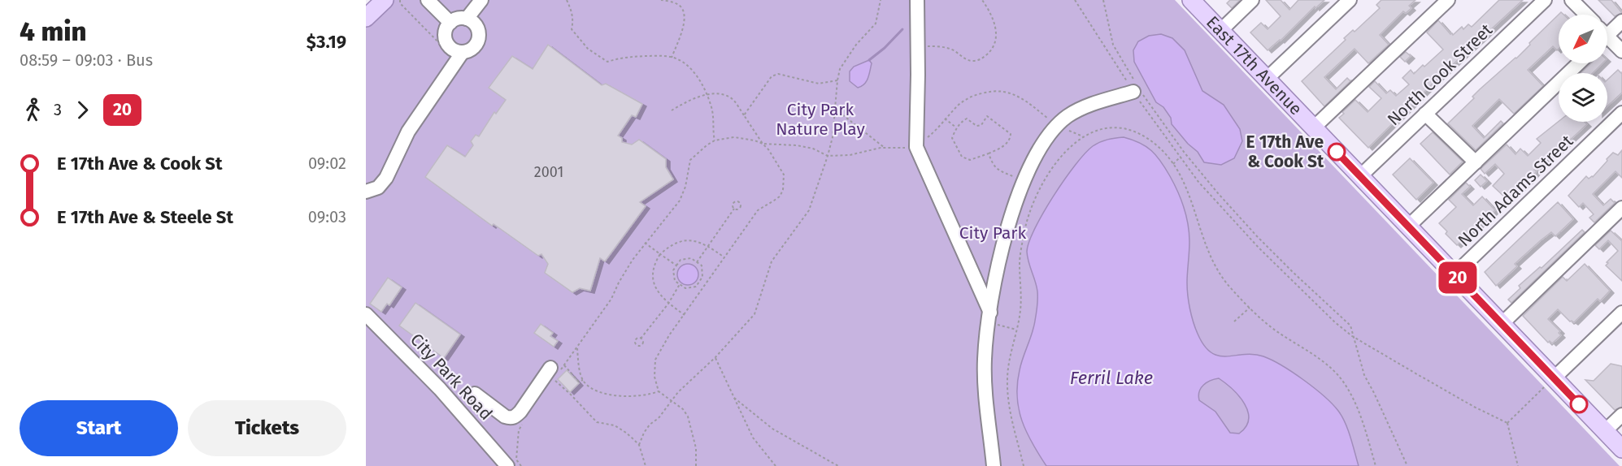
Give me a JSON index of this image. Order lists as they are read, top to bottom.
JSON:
{
  "streets": {
    "main road": ["East 17th Avenue"],
    "street": ["North Cook Street", "North Adams Street", "City Park Road"]
  },
  "crossings": [
    ["East 17th Avenue", "North Cook Street"],
    ["East 17th Avenue", "North Adams Street"]
  ],
  "water": ["Ferril Lake"],
  "parks": ["City Park Nature Play", "City Park"],
  "places": ["E 17th Ave & Cook St"],
  "lines": ["bus line 20"],
  "house_numbers": ["2001"],
  "north": "bottom left",
  "page": {
    "heading": ["4 min", "08:59 – 09:03 · Bus", "$3.19"],
    "on_map": "20",
    "legs": ["3", "20"],
    "list": [
      {
        "name": "E 17th Ave & Cook St",
        "value": "09:02"
      },
      {
        "name": "E 17th Ave & Steele St",
        "value": "09:03"
      }
    ],
    "buttons": ["Start", "Tickets"]
  }
}
